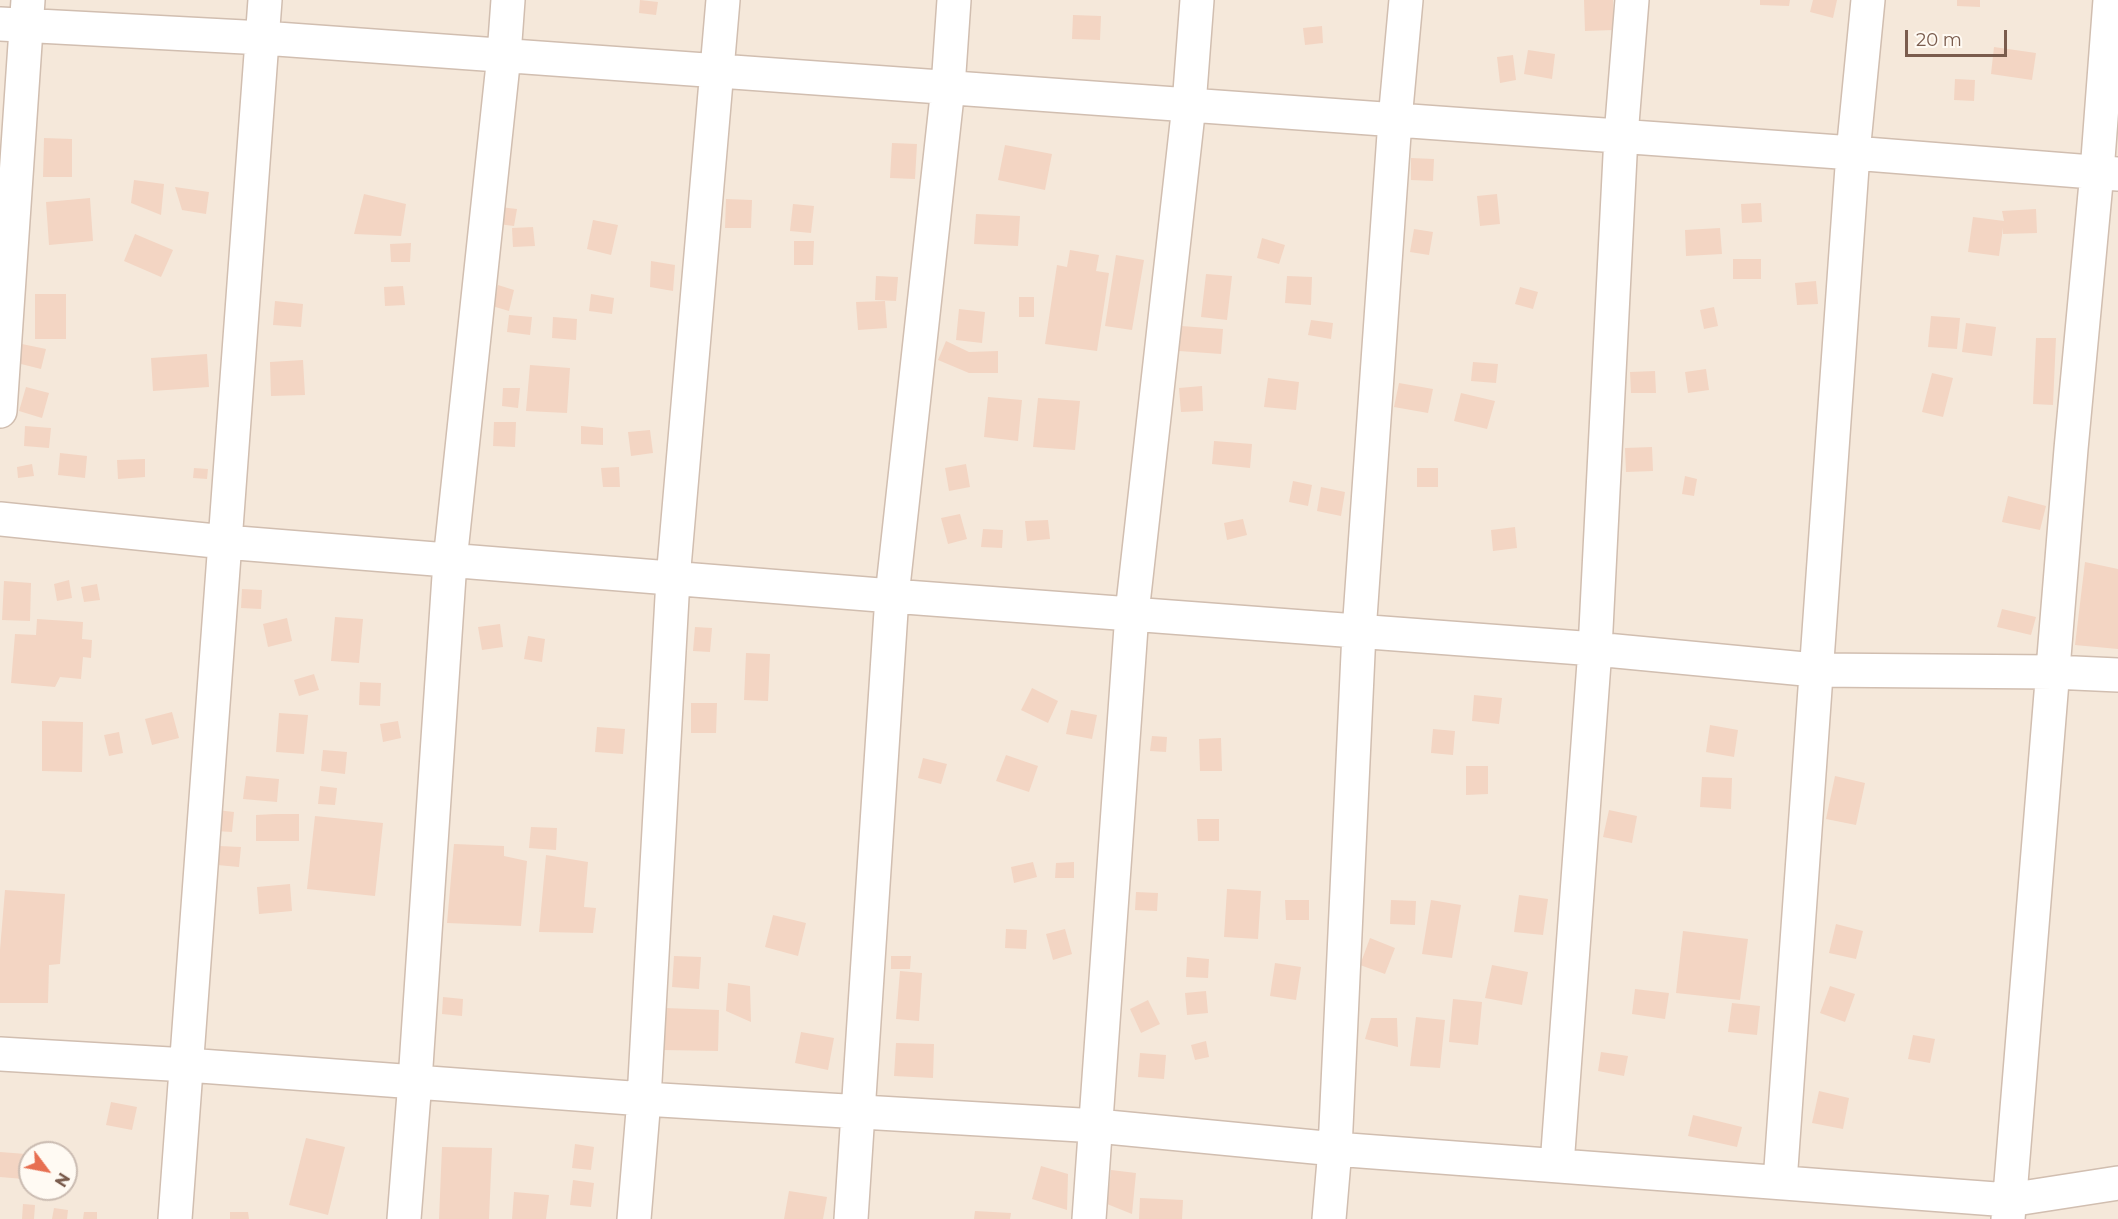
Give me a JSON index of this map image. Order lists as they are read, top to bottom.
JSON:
{
  "scale_bar": "20 m",
  "north": "bottom right"
}
